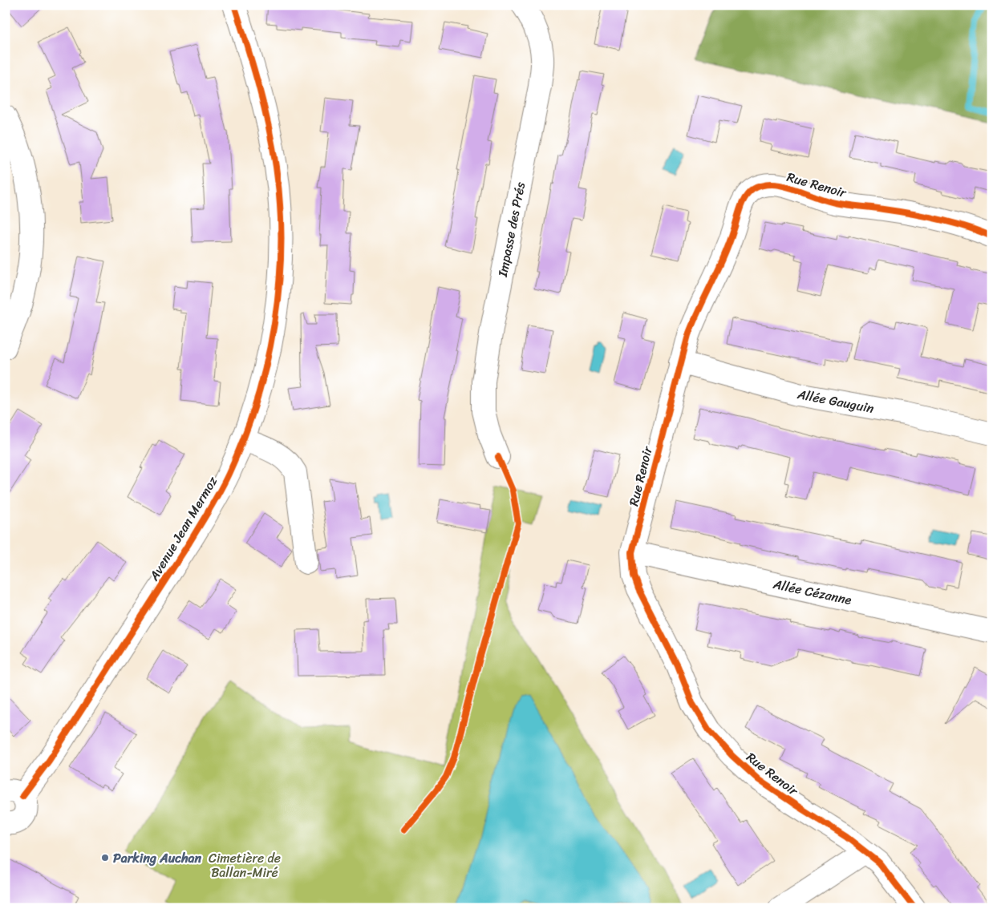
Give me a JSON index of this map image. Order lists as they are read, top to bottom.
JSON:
{
  "streets": {
    "street": [
      "Rue Renoir",
      "Impasse des Prés",
      "Allée Gauguin",
      "Avenue Jean Mermoz",
      "Allée Cézanne"
    ]
  },
  "crossings": [
    ["Rue Renoir", "Allée Gauguin"],
    ["Rue Renoir", "Allée Cézanne"]
  ],
  "parks": ["Cimetière de Ballan-Miré"],
  "places": ["Parking Auchan"]
}
